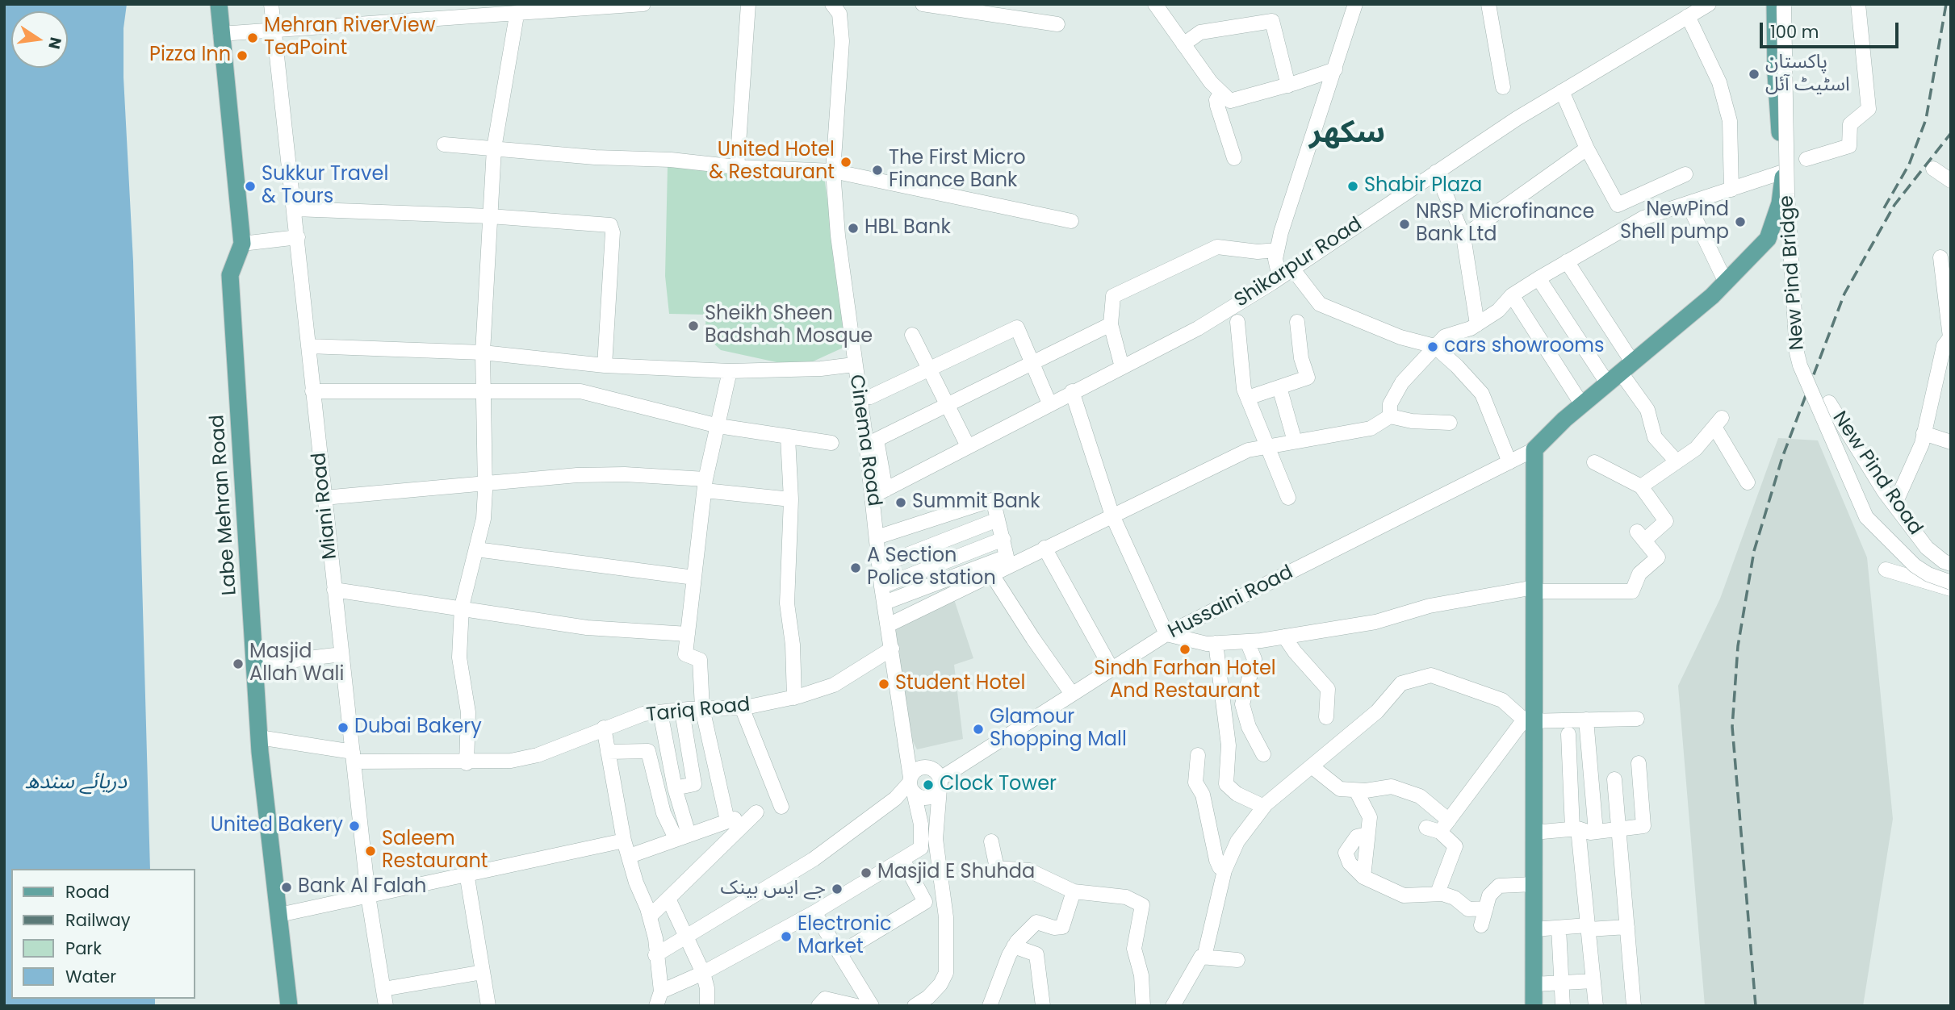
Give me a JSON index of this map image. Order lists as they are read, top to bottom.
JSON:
{
  "streets": {
    "main road": ["Labe Mehran Road"],
    "street": [
      "Shikarpur Road",
      "New Pind Bridge",
      "Cinema Road",
      "New Pind Road",
      "Miani Road",
      "Hussaini Road",
      "Tariq Road"
    ]
  },
  "crossings": [
    ["Shikarpur Road", "Cinema Road"],
    ["Cinema Road", "Hussaini Road"],
    ["Cinema Road", "Tariq Road"],
    ["Labe Mehran Road", "Tariq Road"],
    ["Miani Road", "Tariq Road"]
  ],
  "districts": ["سکھر"],
  "water": ["دریائے سندھ"],
  "places": [
    "Mehran RiverView TeaPoint",
    "Pizza Inn",
    "پاکستان اسٹیٹ آئل",
    "United Hotel & Restaurant",
    "The First Micro Finance Bank",
    "Sukkur Travel & Tours",
    "Shabir Plaza",
    "NewPind Shell pump",
    "NRSP Microfinance Bank Ltd",
    "HBL Bank",
    "Sheikh Sheen Badshah Mosque",
    "cars showrooms",
    "Summit Bank",
    "A Section Police station",
    "Sindh Farhan Hotel And Restaurant",
    "Masjid Allah Wali",
    "Student Hotel",
    "Dubai Bakery",
    "Glamour Shopping Mall",
    "Clock Tower",
    "United Bakery",
    "Saleem Restaurant",
    "Masjid E Shuhda",
    "Bank Al Falah",
    "جے ایس بینک",
    "Electronic Market"
  ],
  "legend": [
    "Road",
    "Railway",
    "Park",
    "Water"
  ],
  "scale_bar": "100 m",
  "north": "right"
}
